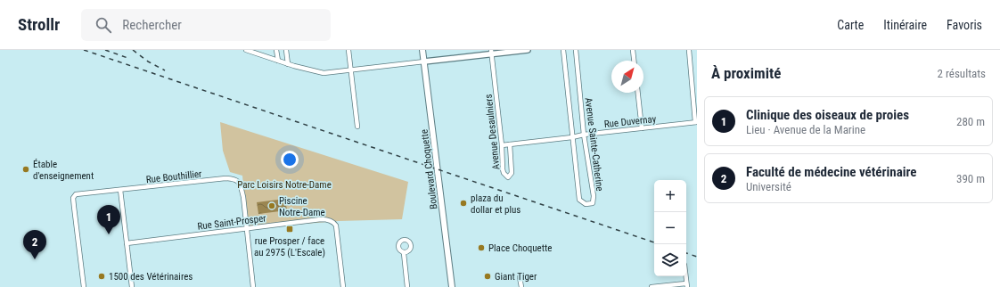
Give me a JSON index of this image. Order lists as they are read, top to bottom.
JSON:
{
  "streets": {
    "main road": ["Boulevard Choquette"],
    "street": [
      "Rue Duvernay",
      "Avenue Desaulniers",
      "Avenue Sainte-Catherine",
      "Rue Bouthillier",
      "Rue Saint-Prosper"
    ]
  },
  "crossings": [
    ["Rue Duvernay", "Avenue Desaulniers"],
    ["Rue Duvernay", "Avenue Sainte-Catherine"],
    ["Rue Bouthillier", "Rue Saint-Prosper"]
  ],
  "parks": ["Parc Loisirs Notre-Dame"],
  "places": {
    "other": [
      "Étable d'enseignement",
      "plaza du dollar et plus",
      "Piscine Notre-Dame",
      "Place Choquette",
      "1500 des Vétérinaires",
      "Giant Tiger"
    ],
    "transit": ["rue Prosper / face au 2975 (L'Escale)"]
  },
  "north": "top right",
  "page": {
    "header": "Strollr",
    "search": "Rechercher",
    "nav": ["Carte", "Itinéraire", "Favoris"],
    "heading": ["À proximité", "2 résultats"],
    "list": [
      {
        "mark": "1",
        "name": "Clinique des oiseaux de proies",
        "note": "Lieu · Avenue de la Marine",
        "value": "280 m"
      },
      {
        "mark": "2",
        "name": "Faculté de médecine vétérinaire",
        "note": "Université",
        "value": "390 m"
      }
    ],
    "map_buttons": ["+", "−"],
    "pins": ["1", "2"]
  }
}
